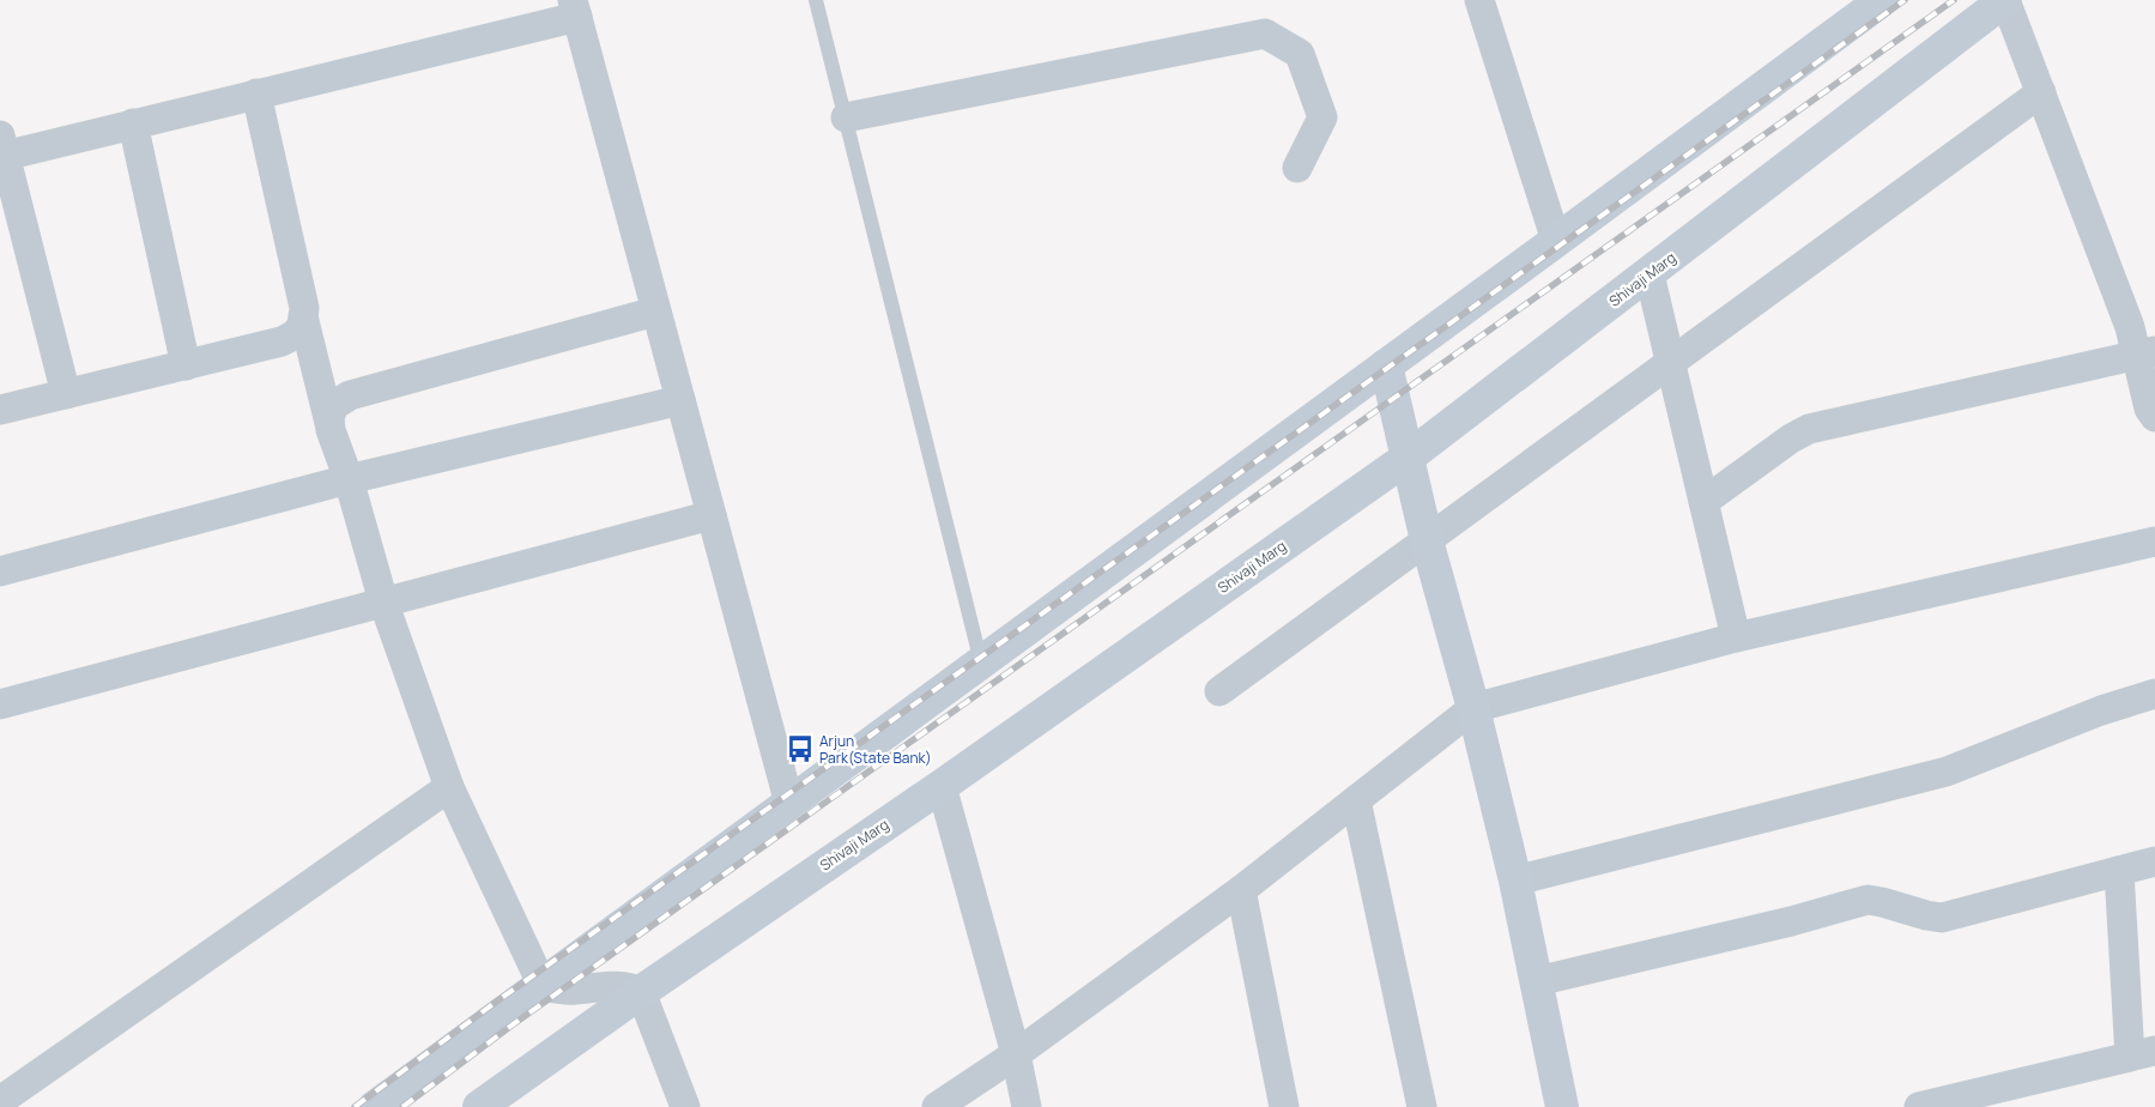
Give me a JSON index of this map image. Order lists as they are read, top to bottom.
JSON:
{
  "streets": {
    "main road": ["Shivaji Marg"]
  },
  "places": {
    "bus stop": ["Arjun Park(State Bank)"]
  }
}
